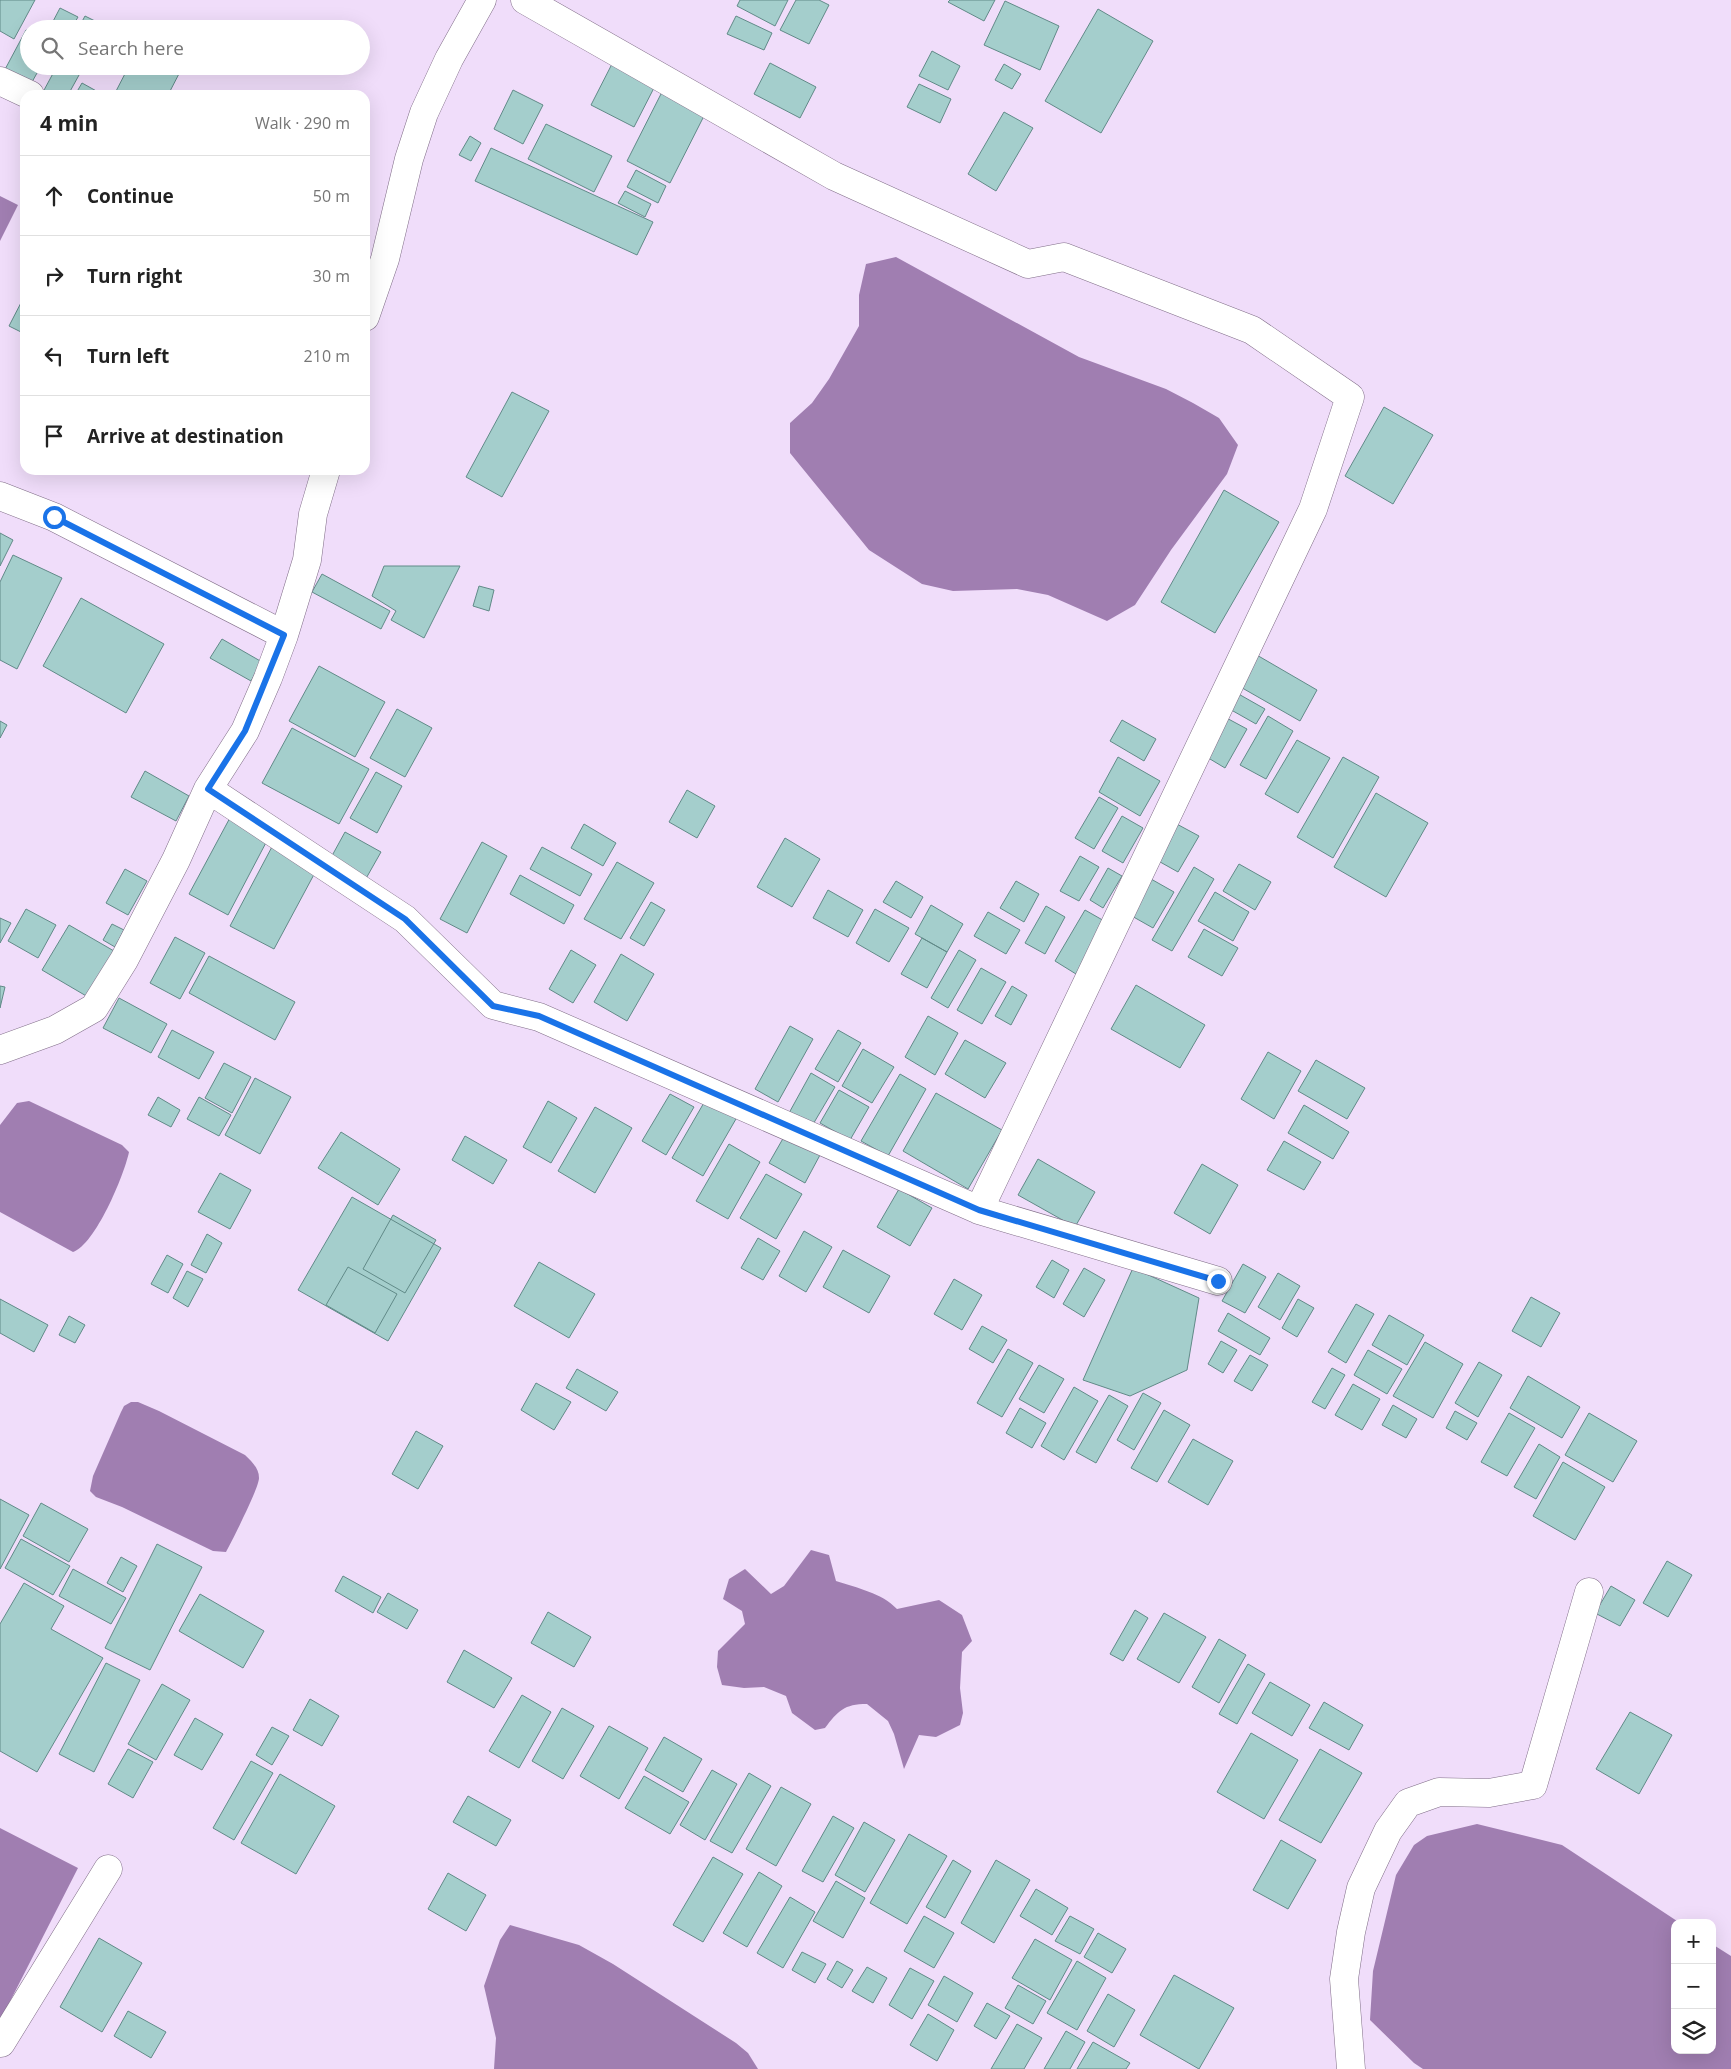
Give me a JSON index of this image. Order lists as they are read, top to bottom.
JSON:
{
  "page": {
    "search": "Search here",
    "heading": ["4 min", "Walk · 290 m"],
    "list": [
      ["Continue", "50 m"],
      ["Turn right", "30 m"],
      ["Turn left", "210 m"],
      "Arrive at destination"
    ],
    "map_buttons": ["+", "−"]
  }
}
